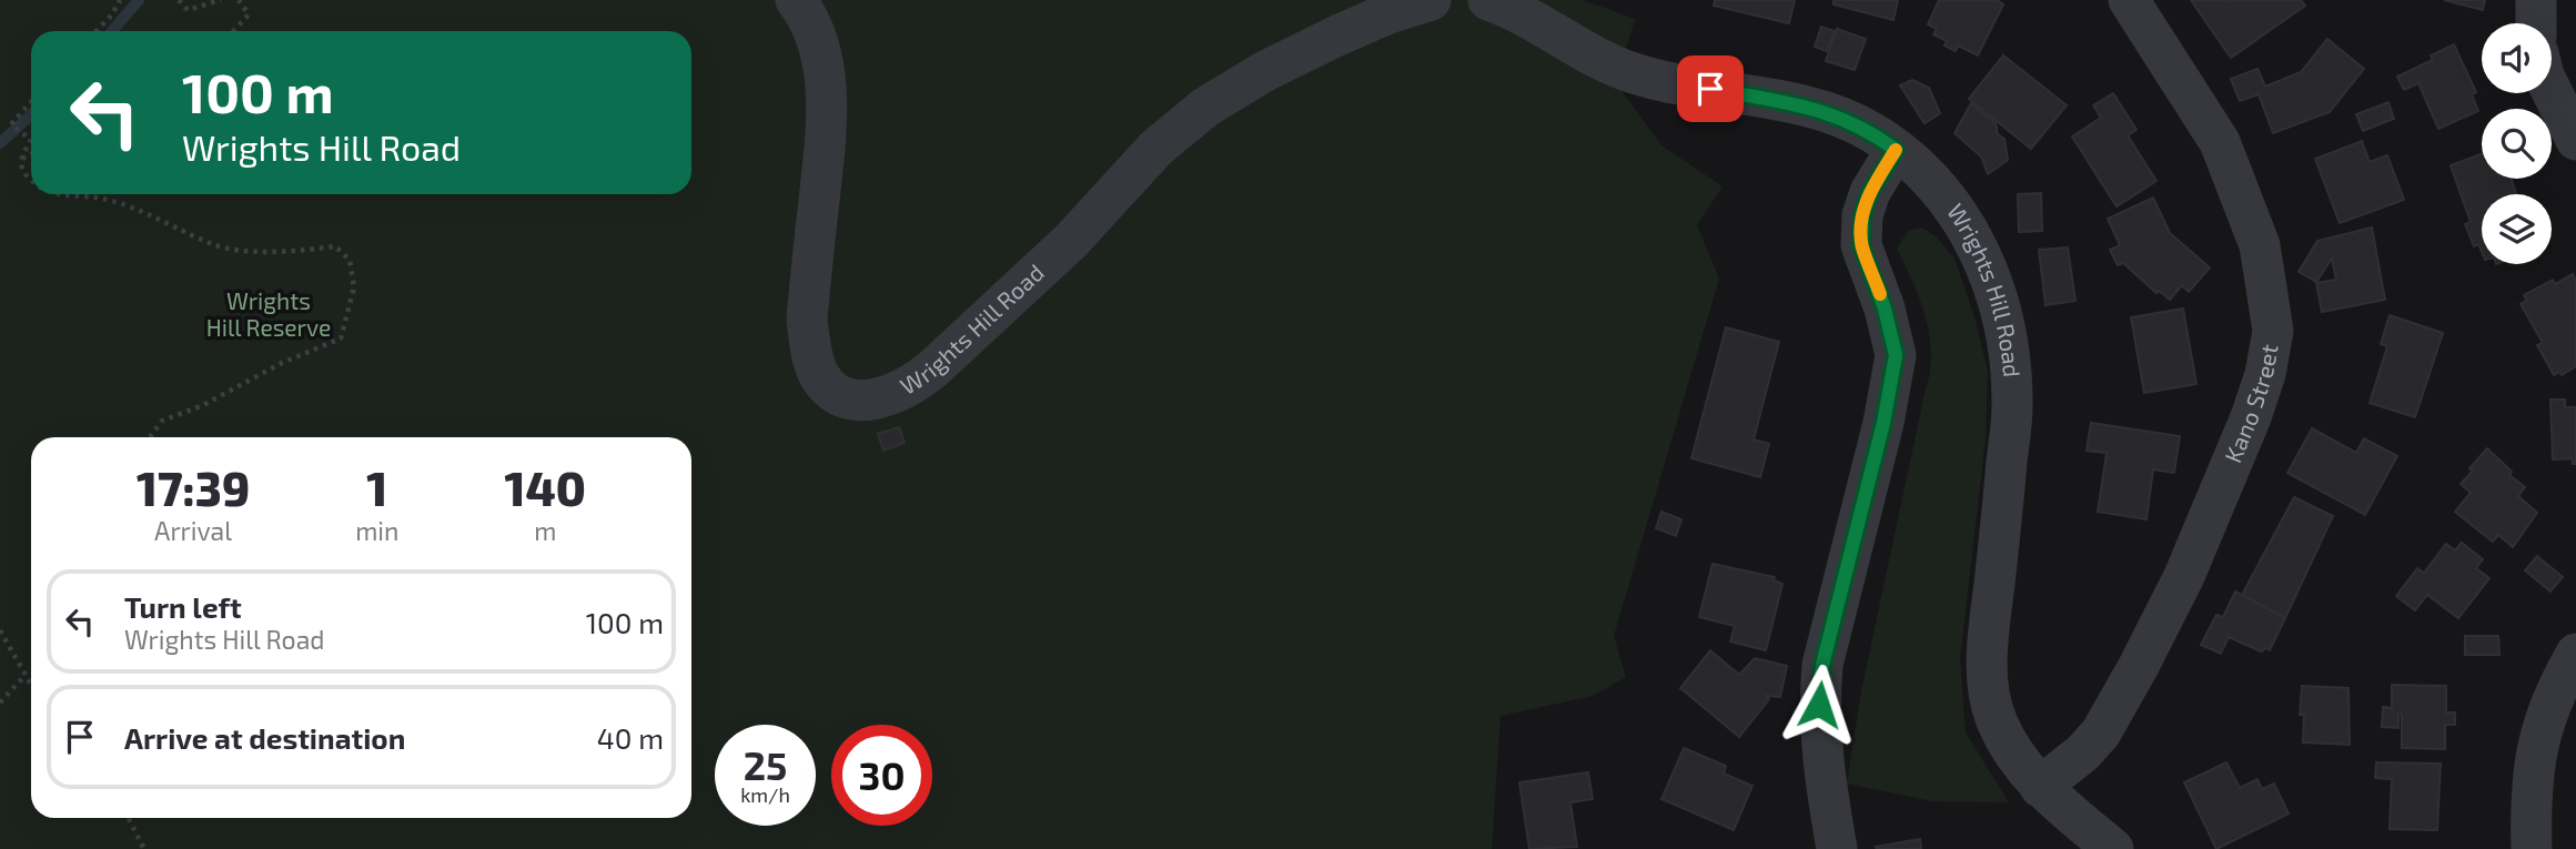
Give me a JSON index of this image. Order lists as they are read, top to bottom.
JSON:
{
  "streets": {
    "street": ["Wrights Hill Road", "Kano Street"]
  },
  "crossings": [
    ["Wrights Hill Road", "Kano Street"]
  ],
  "parks": ["Wrights Hill Reserve"],
  "page": {
    "turn": ["100 m", "Wrights Hill Road"],
    "eta": [
      "17:39",
      "Arrival",
      "1",
      "min",
      "140",
      "m"
    ],
    "list": [
      {
        "name": "Turn left",
        "note": "Wrights Hill Road",
        "value": "100 m"
      },
      {
        "name": "Arrive at destination",
        "value": "40 m"
      }
    ],
    "speed": "25 km/h",
    "limit": "30"
  }
}
